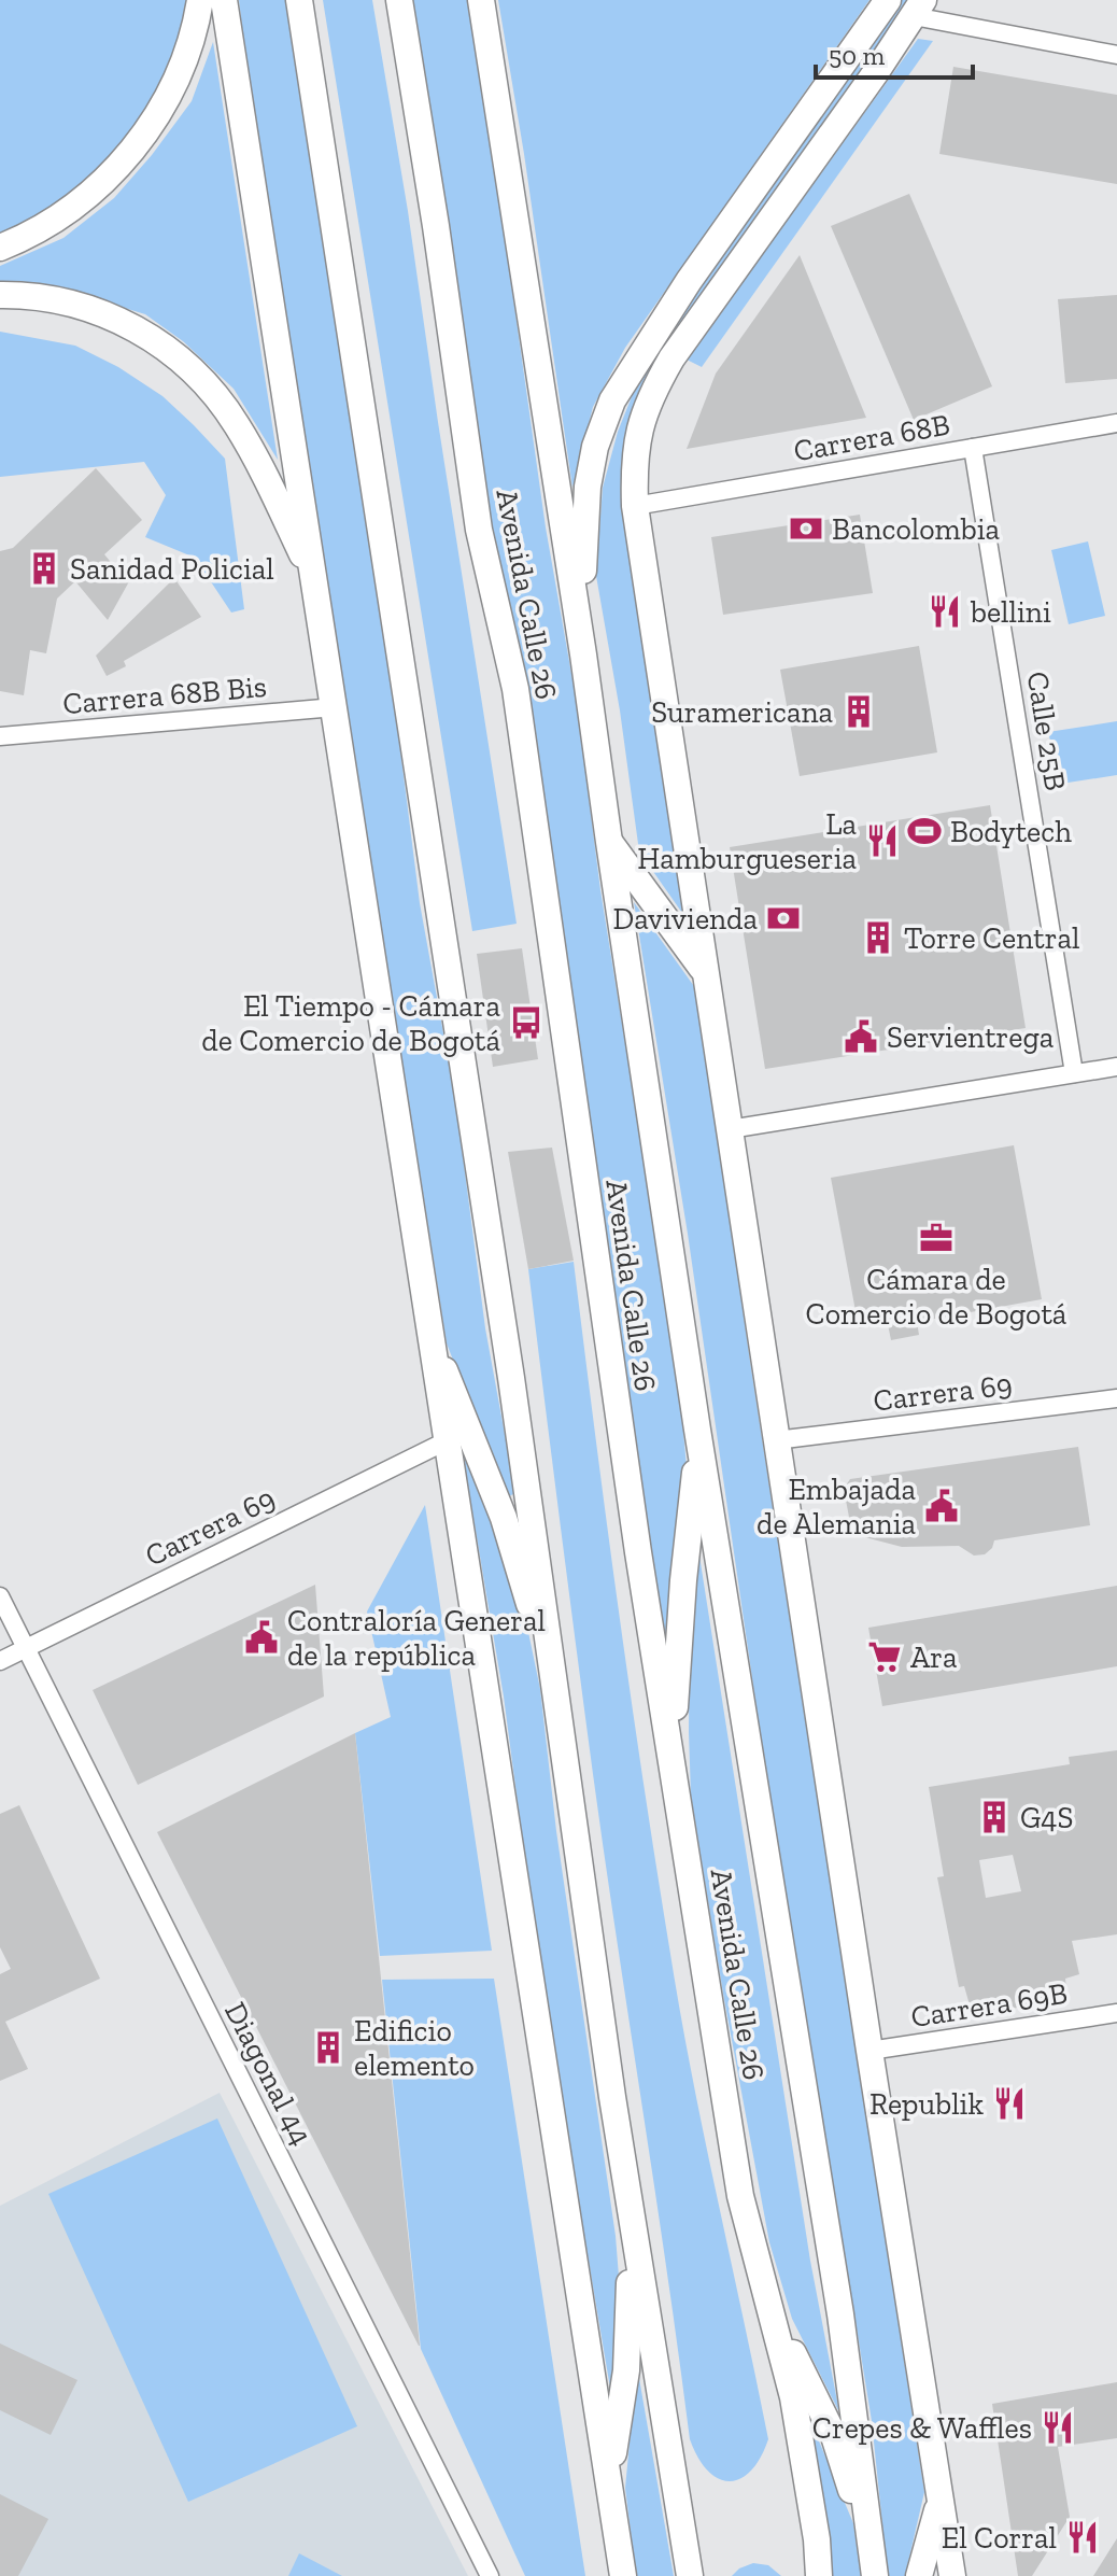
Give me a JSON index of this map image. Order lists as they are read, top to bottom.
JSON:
{
  "streets": {
    "main road": ["Avenida Calle 26"],
    "street": [
      "Carrera 68B",
      "Carrera 68B Bis",
      "Calle 25B",
      "Carrera 69",
      "Carrera 69B",
      "Diagonal 44"
    ]
  },
  "crossings": [
    ["Carrera 68B", "Calle 25B"],
    ["Carrera 69", "Diagonal 44"]
  ],
  "places": {
    "bank": ["Bancolombia", "Davivienda"],
    "building": [
      "Sanidad Policial",
      "Suramericana",
      "Torre Central",
      "G4S",
      "Edificio elemento"
    ],
    "restaurant": [
      "bellini",
      "La Hamburgueseria",
      "Republik",
      "Crepes & Waffles",
      "El Corral"
    ],
    "sports": ["Bodytech"],
    "bus stop": ["El Tiempo - Cámara de Comercio de Bogotá"],
    "public building": ["Servientrega", "Embajada de Alemania", "Contraloría General de la república"],
    "office": ["Cámara de Comercio de Bogotá"],
    "supermarket": ["Ara"]
  },
  "scale_bar": "50 m"
}
